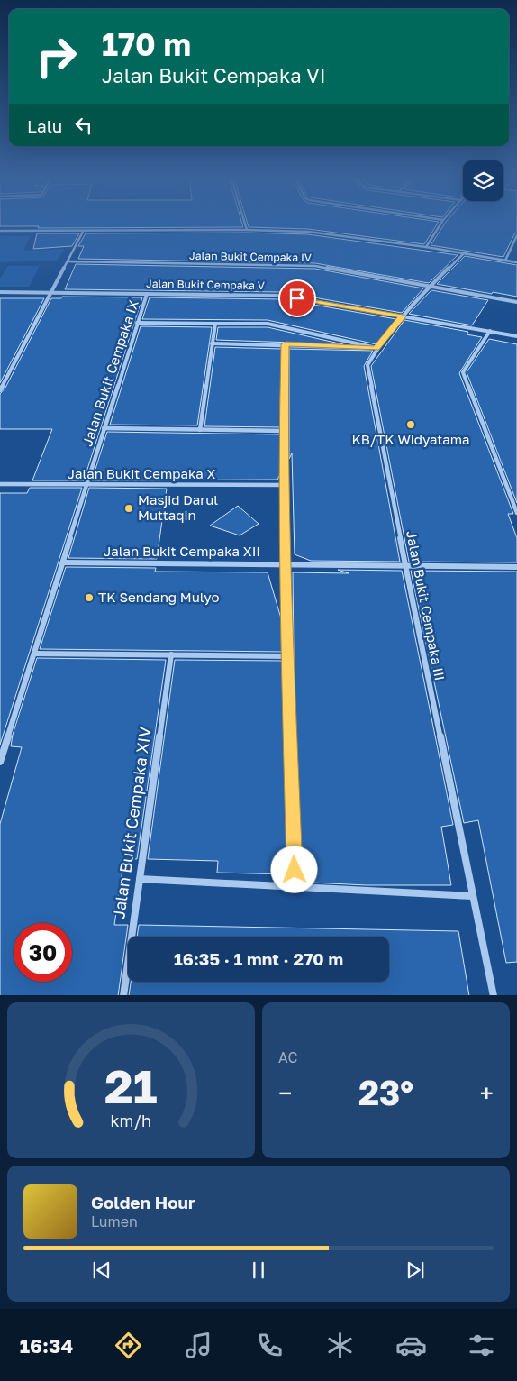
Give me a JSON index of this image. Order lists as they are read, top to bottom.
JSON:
{
  "streets": {
    "street": [
      "Jalan Bukit Cempaka IV",
      "Jalan Bukit Cempaka V",
      "Jalan Bukit Cempaka IX",
      "Jalan Bukit Cempaka X",
      "Jalan Bukit Cempaka XII",
      "Jalan Bukit Cempaka III",
      "Jalan Bukit Cempaka XIV"
    ]
  },
  "crossings": [
    ["Jalan Bukit Cempaka IV", "Jalan Bukit Cempaka III"],
    ["Jalan Bukit Cempaka V", "Jalan Bukit Cempaka IX"],
    ["Jalan Bukit Cempaka V", "Jalan Bukit Cempaka III"],
    ["Jalan Bukit Cempaka IX", "Jalan Bukit Cempaka X"],
    ["Jalan Bukit Cempaka IX", "Jalan Bukit Cempaka XII"],
    ["Jalan Bukit Cempaka XII", "Jalan Bukit Cempaka III"]
  ],
  "places": ["KB/TK Widyatama", "Masjid Darul Muttaqin", "TK Sendang Mulyo"],
  "page": {
    "turn": ["170 m", "Jalan Bukit Cempaka VI"],
    "then": "Lalu",
    "limit": "30",
    "trip": "16:35 · 1 mnt · 270 m",
    "tile": "AC",
    "heat": ["−", "23°", "+"],
    "song": ["Golden Hour", "Lumen"],
    "tabs": "16:34",
    "gauge": ["21", "km/h"]
  }
}
